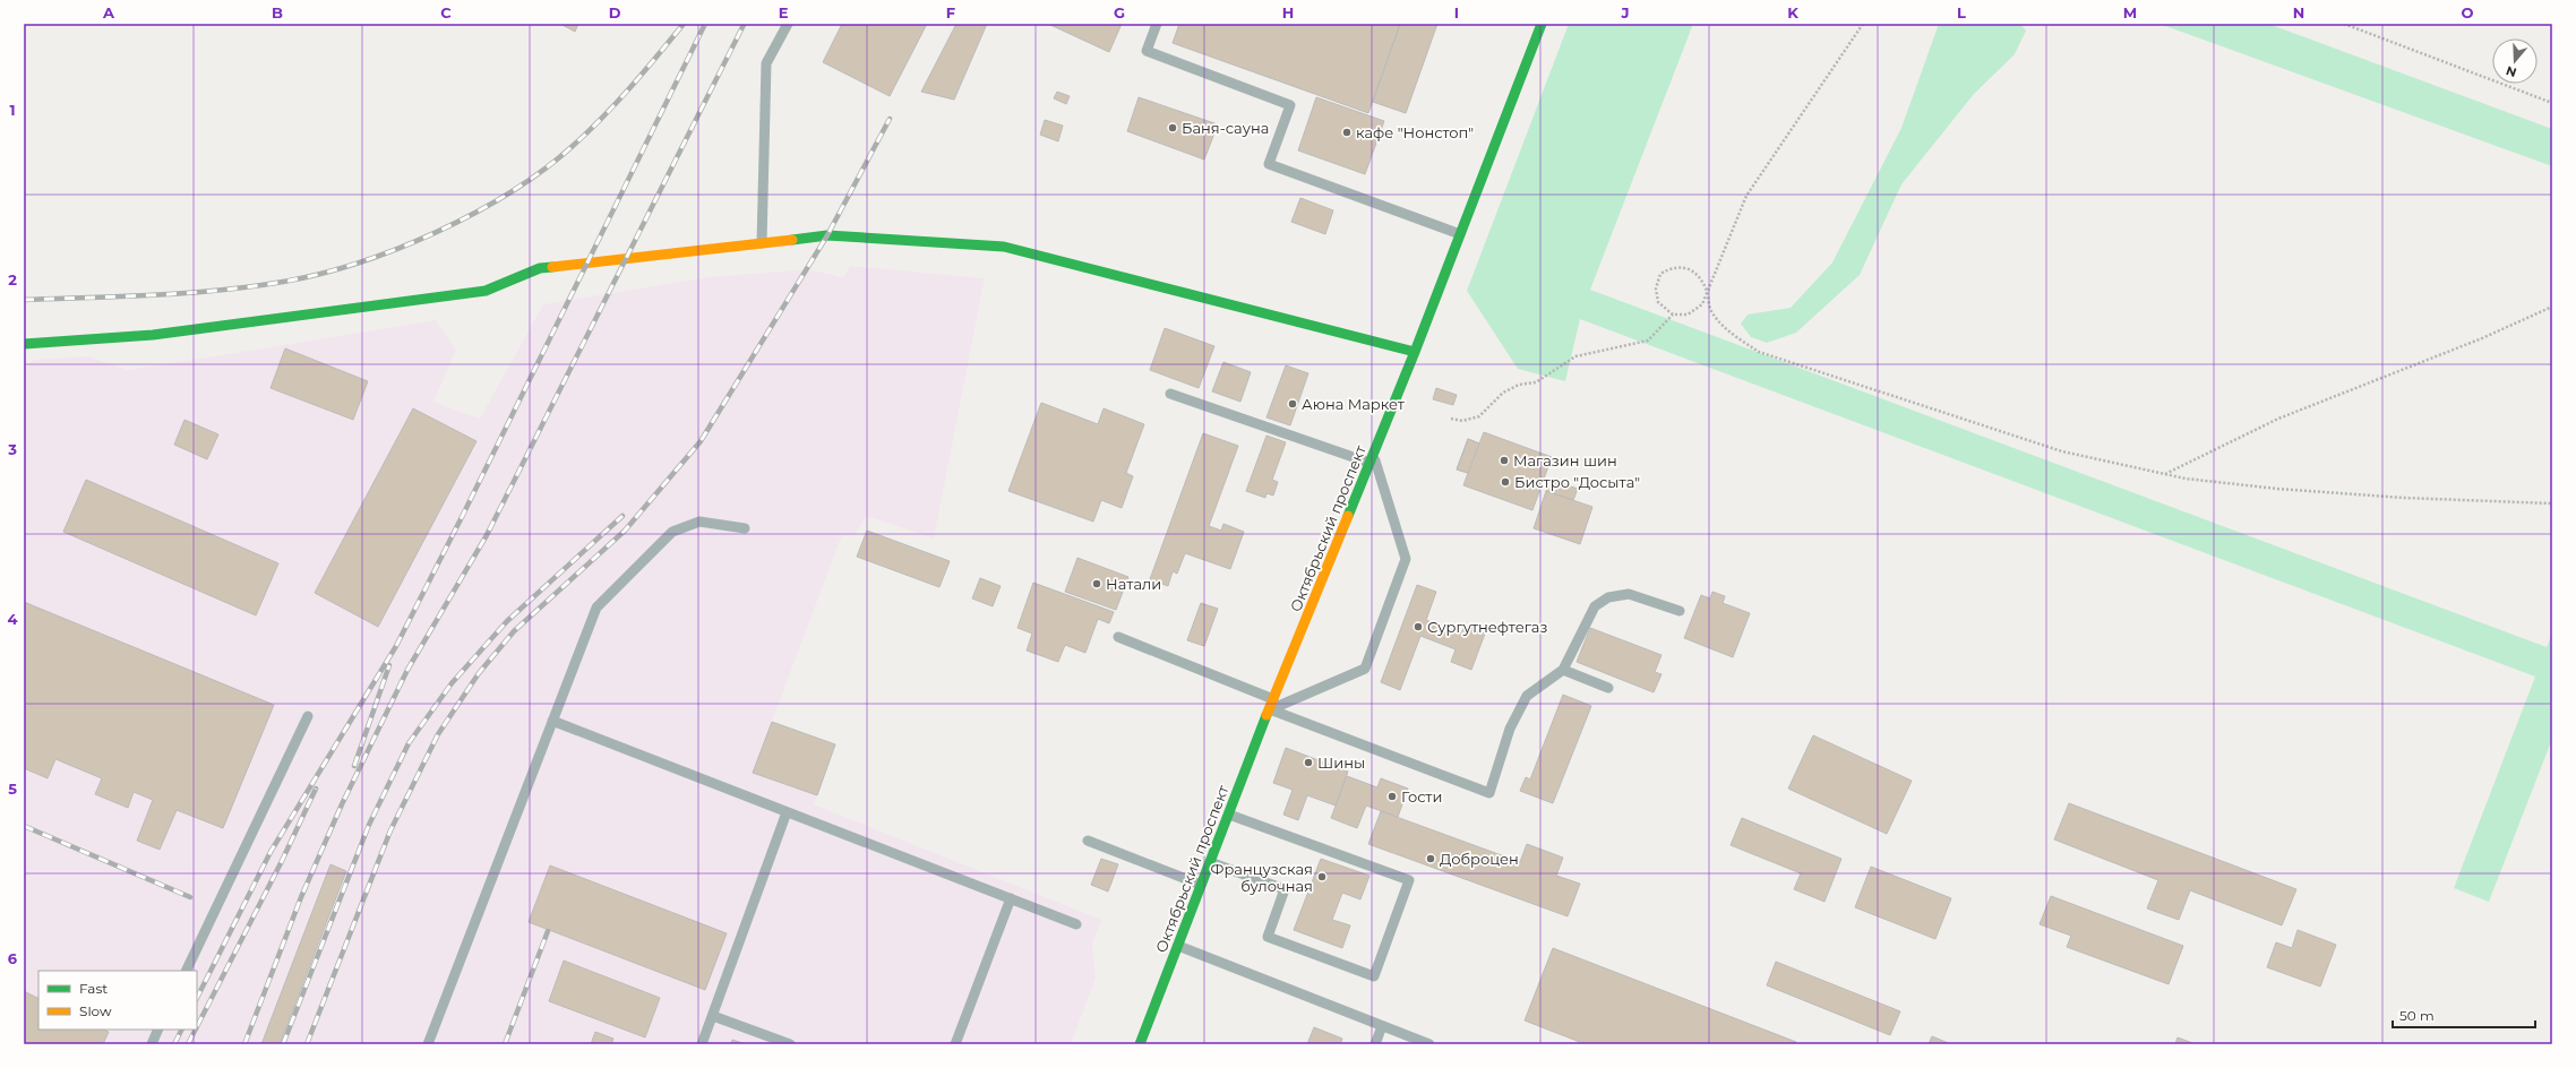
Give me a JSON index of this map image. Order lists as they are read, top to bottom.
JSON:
{
  "streets": {
    "street": ["Октябрьский проспект"]
  },
  "places": [
    "Баня-сауна",
    "кафе \"Нонстоп\"",
    "Аюна Маркет",
    "Магазин шин",
    "Бистро \"Досыта\"",
    "Натали",
    "Сургутнефтегаз",
    "Шины",
    "Гости",
    "Доброцен",
    "Французская булочная"
  ],
  "legend": ["Fast", "Slow"],
  "scale_bar": "50 m",
  "north": "bottom",
  "grid": {
    "columns": [
      "A",
      "B",
      "C",
      "D",
      "E",
      "F",
      "G",
      "H",
      "I",
      "J",
      "K",
      "L",
      "M",
      "N",
      "O"
    ],
    "rows": [
      "1",
      "2",
      "3",
      "4",
      "5",
      "6"
    ]
  }
}
